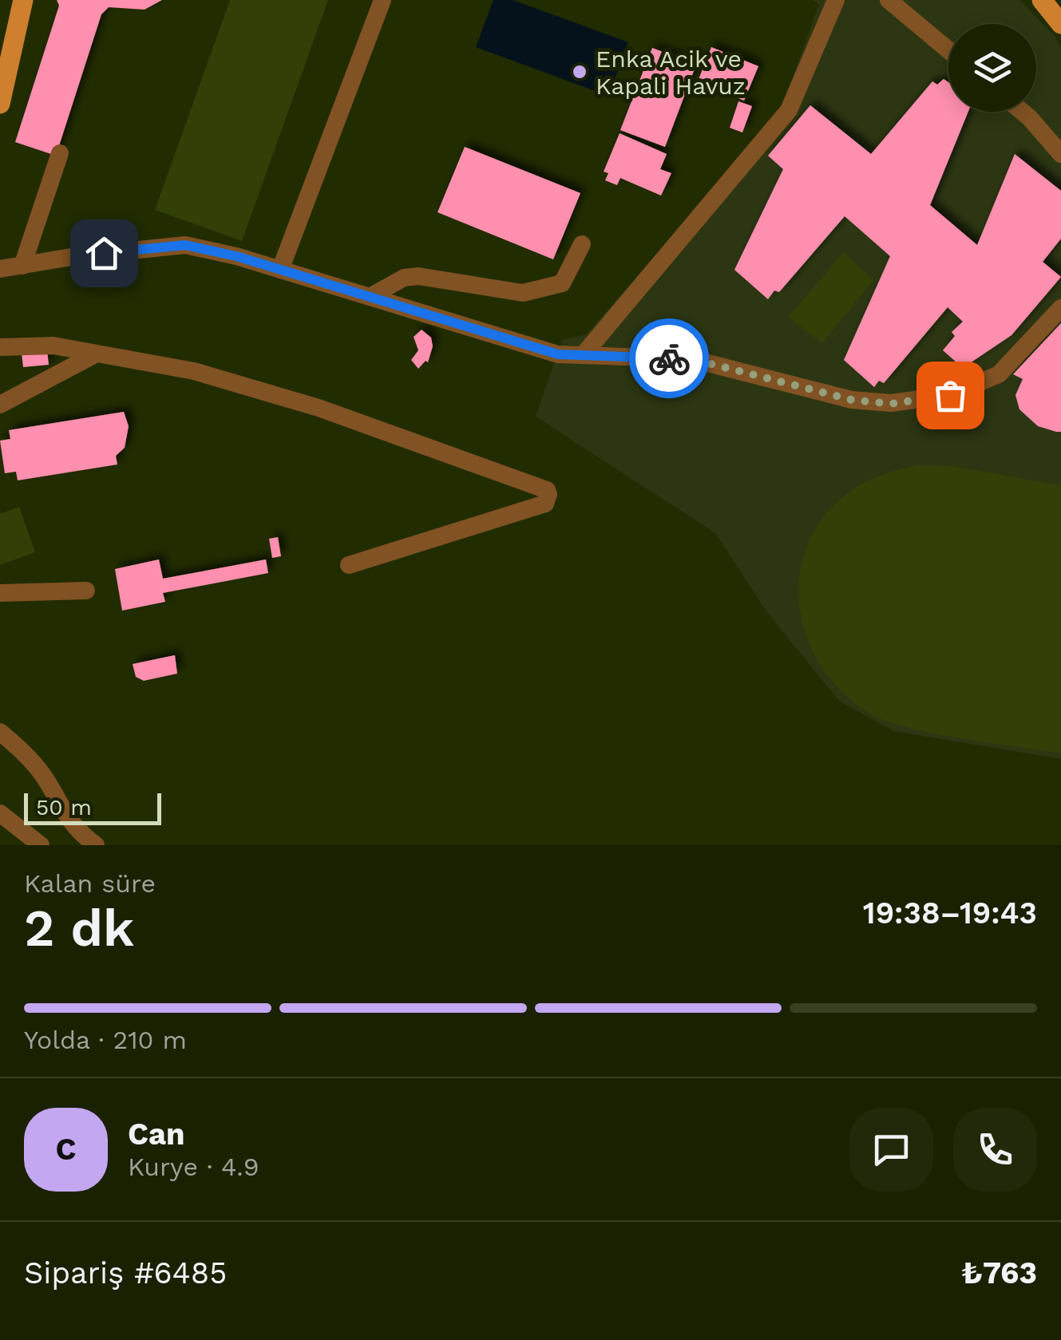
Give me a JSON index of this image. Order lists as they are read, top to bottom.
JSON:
{
  "places": ["Enka Acik ve Kapali Havuz"],
  "scale_bar": "50 m",
  "page": {
    "scale": "50 m",
    "heading": ["2 dk", "Kalan süre", "19:38–19:43"],
    "panel": [
      "Can",
      "Kurye · 4.9",
      "Sipariş #6485",
      "₺763"
    ],
    "bar": "Yolda · 210 m",
    "round": "C"
  }
}
